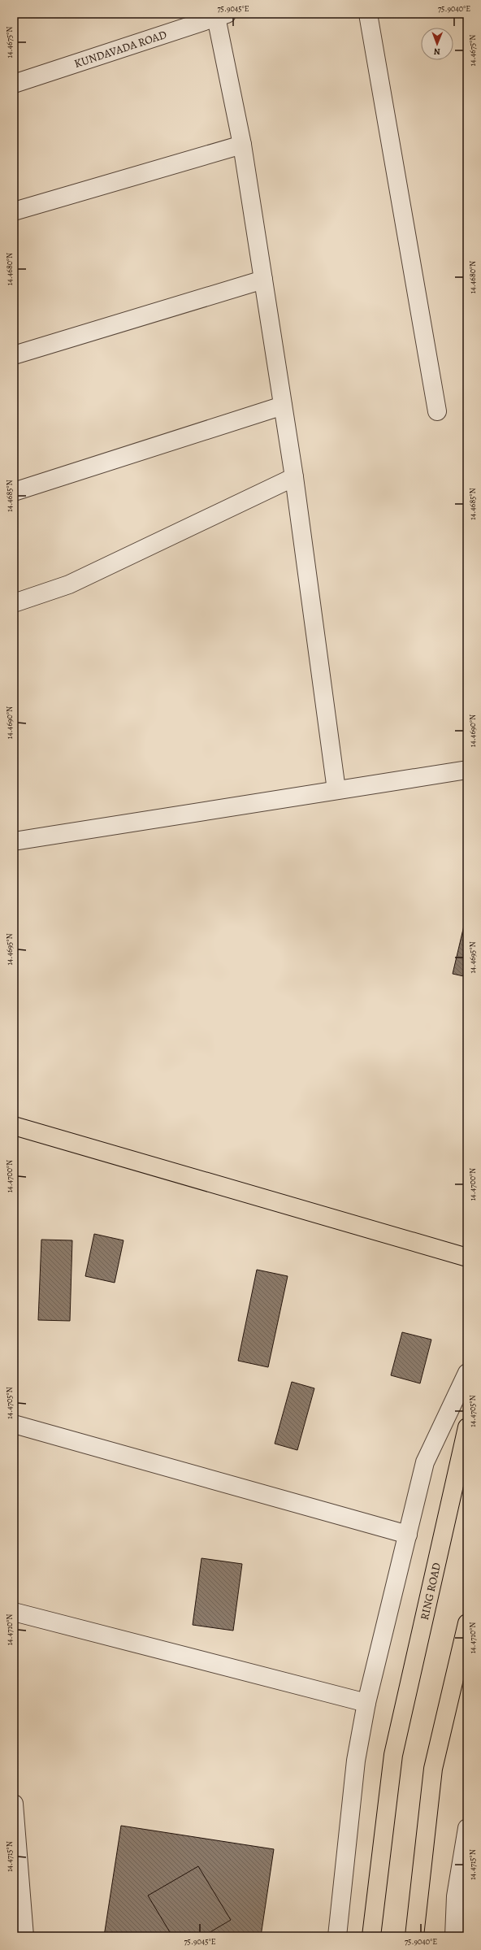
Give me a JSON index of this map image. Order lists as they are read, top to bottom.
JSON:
{
  "streets": {
    "main road": ["RING ROAD"],
    "street": ["KUNDAVADA ROAD"]
  },
  "north": "bottom",
  "coordinates": [
    "75.9045°E",
    "75.9040°E",
    "14.4675°N",
    "14.4680°N",
    "14.4685°N",
    "14.4690°N",
    "14.4695°N",
    "14.4700°N",
    "14.4705°N",
    "14.4710°N",
    "14.4715°N"
  ]
}
